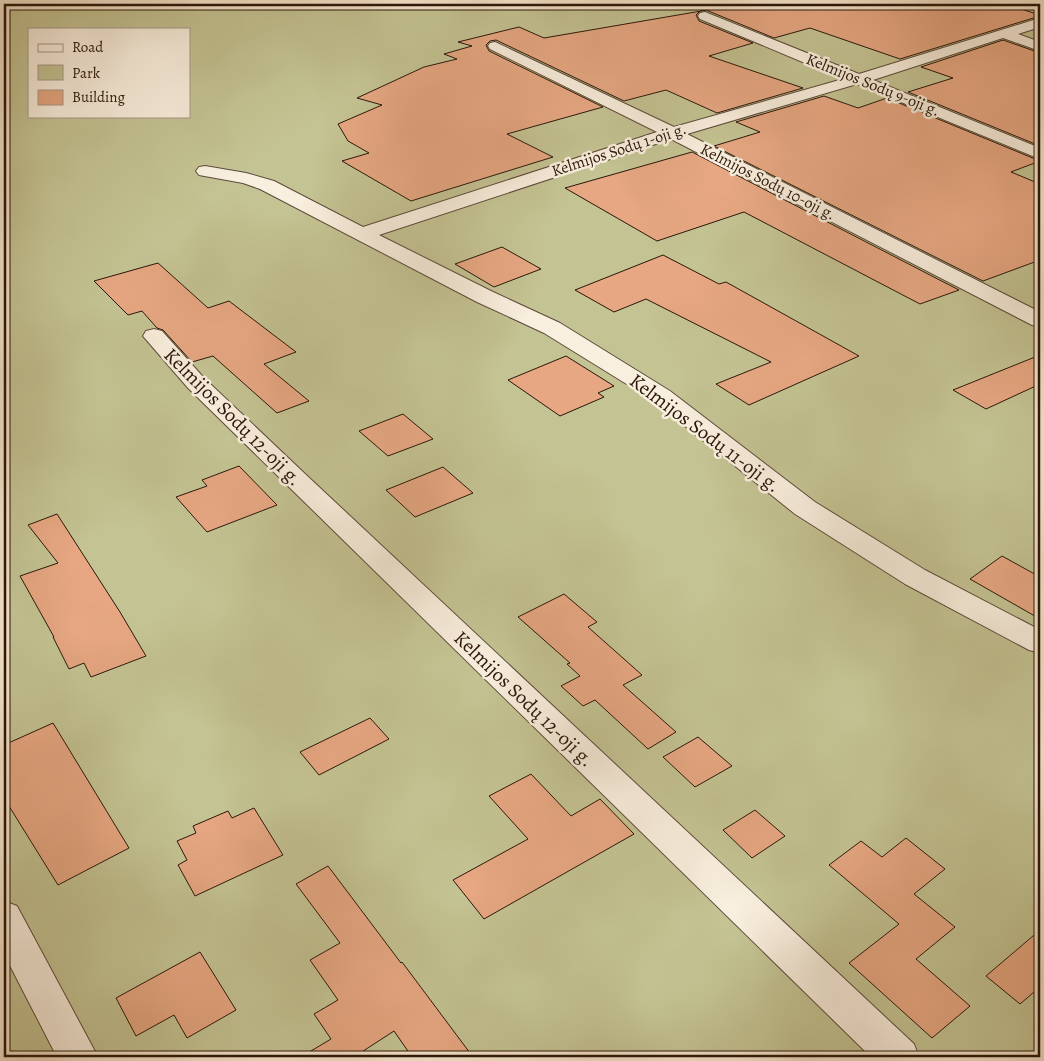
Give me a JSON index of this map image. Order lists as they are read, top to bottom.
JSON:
{
  "streets": {
    "street": [
      "Kelmijos Sodų 9-oji g.",
      "Kelmijos Sodų 1-oji g.",
      "Kelmijos Sodų 10-oji g.",
      "Kelmijos Sodų 12-oji g.",
      "Kelmijos Sodų 11-oji g."
    ]
  },
  "crossings": [
    ["Kelmijos Sodų 9-oji g.", "Kelmijos Sodų 1-oji g."],
    ["Kelmijos Sodų 1-oji g.", "Kelmijos Sodų 10-oji g."],
    ["Kelmijos Sodų 1-oji g.", "Kelmijos Sodų 11-oji g."]
  ],
  "legend": ["Road", "Park", "Building"]
}
